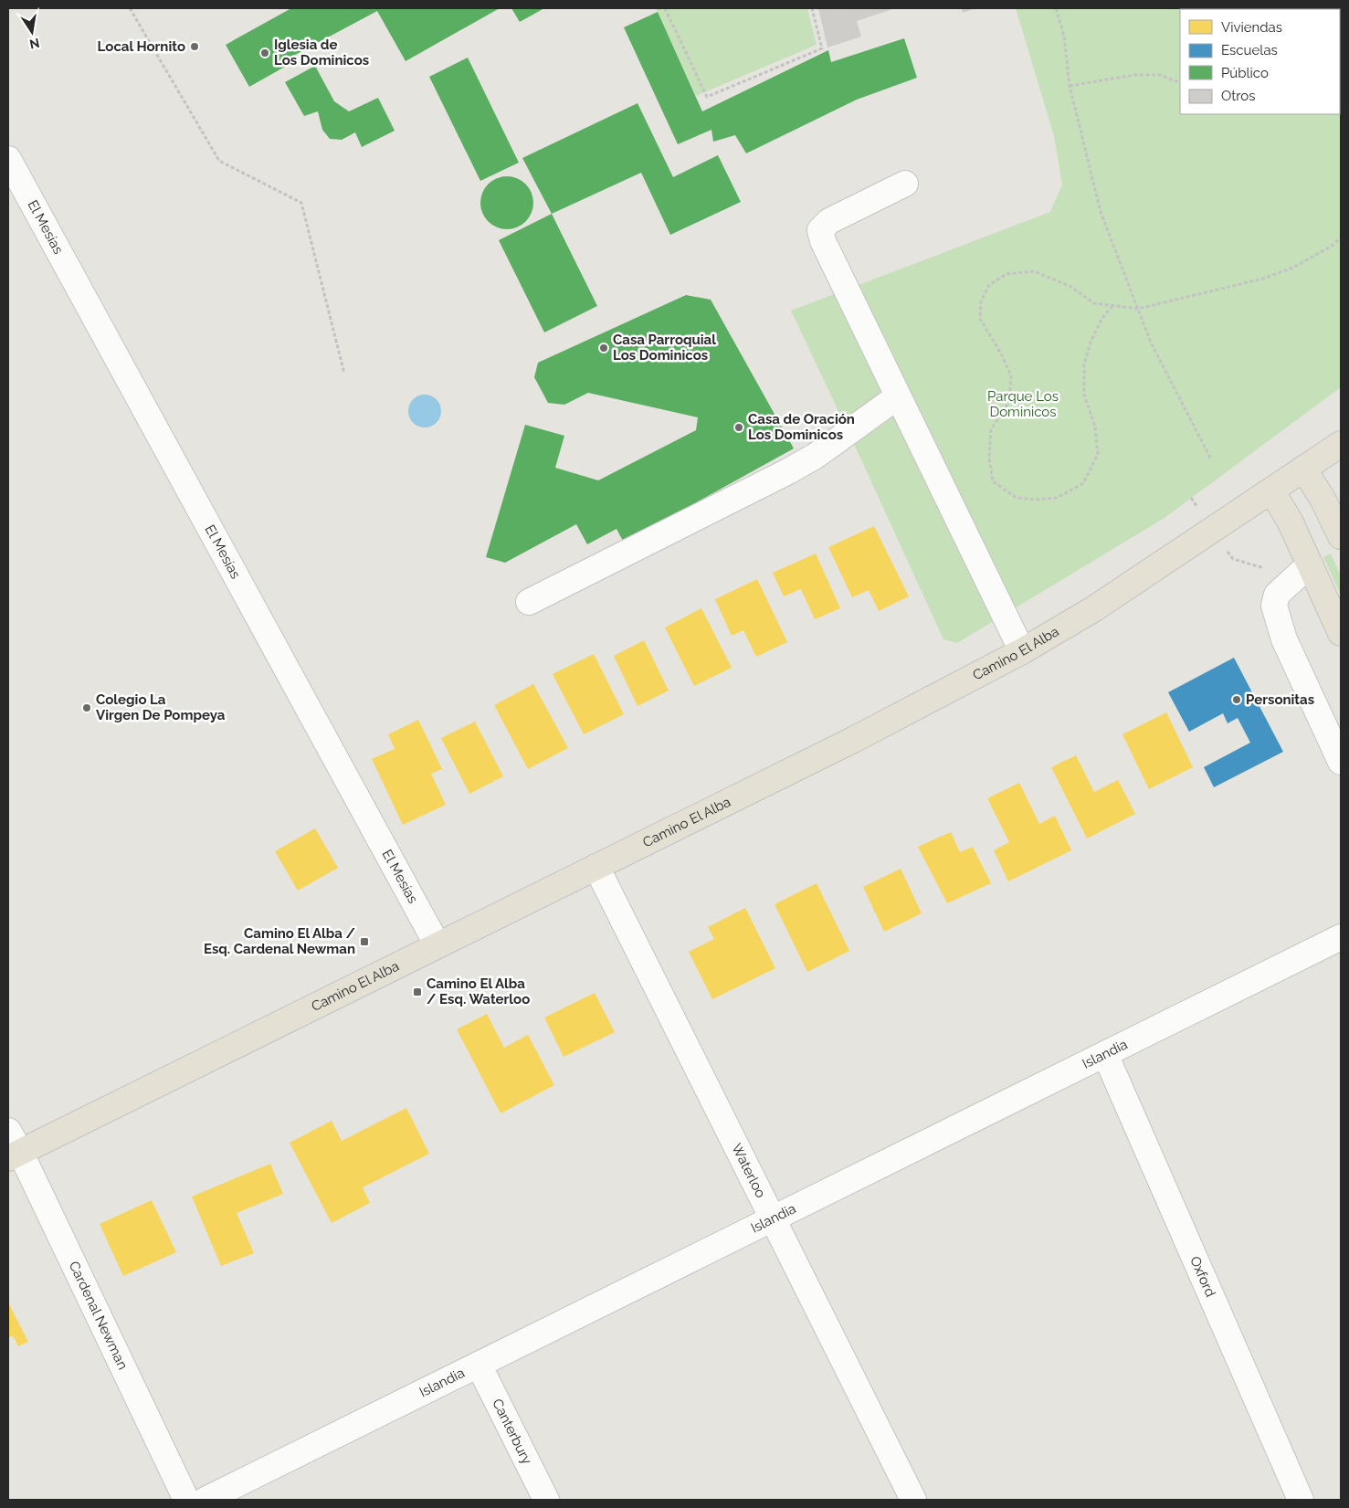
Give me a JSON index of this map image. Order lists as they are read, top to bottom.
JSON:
{
  "streets": {
    "main road": ["Camino El Alba"],
    "street": [
      "El Mesías",
      "Islandia",
      "Waterloo",
      "Oxford",
      "Cardenal Newman",
      "Canterbury"
    ]
  },
  "crossings": [
    ["El Mesías", "Camino El Alba"],
    ["Camino El Alba", "Waterloo"],
    ["Camino El Alba", "Cardenal Newman"],
    ["Islandia", "Waterloo"],
    ["Islandia", "Oxford"],
    ["Islandia", "Canterbury"]
  ],
  "parks": ["Parque Los Dominicos"],
  "places": {
    "other": [
      "Local Hornito",
      "Iglesia de Los Dominicos",
      "Casa Parroquial Los Dominicos",
      "Casa de Oración Los Dominicos",
      "Personitas",
      "Colegio La Virgen De Pompeya"
    ],
    "transit": ["Camino El Alba / Esq. Cardenal Newman", "Camino El Alba / Esq. Waterloo"]
  },
  "legend": [
    "Viviendas",
    "Escuelas",
    "Público",
    "Otros"
  ],
  "north": "bottom"
}
